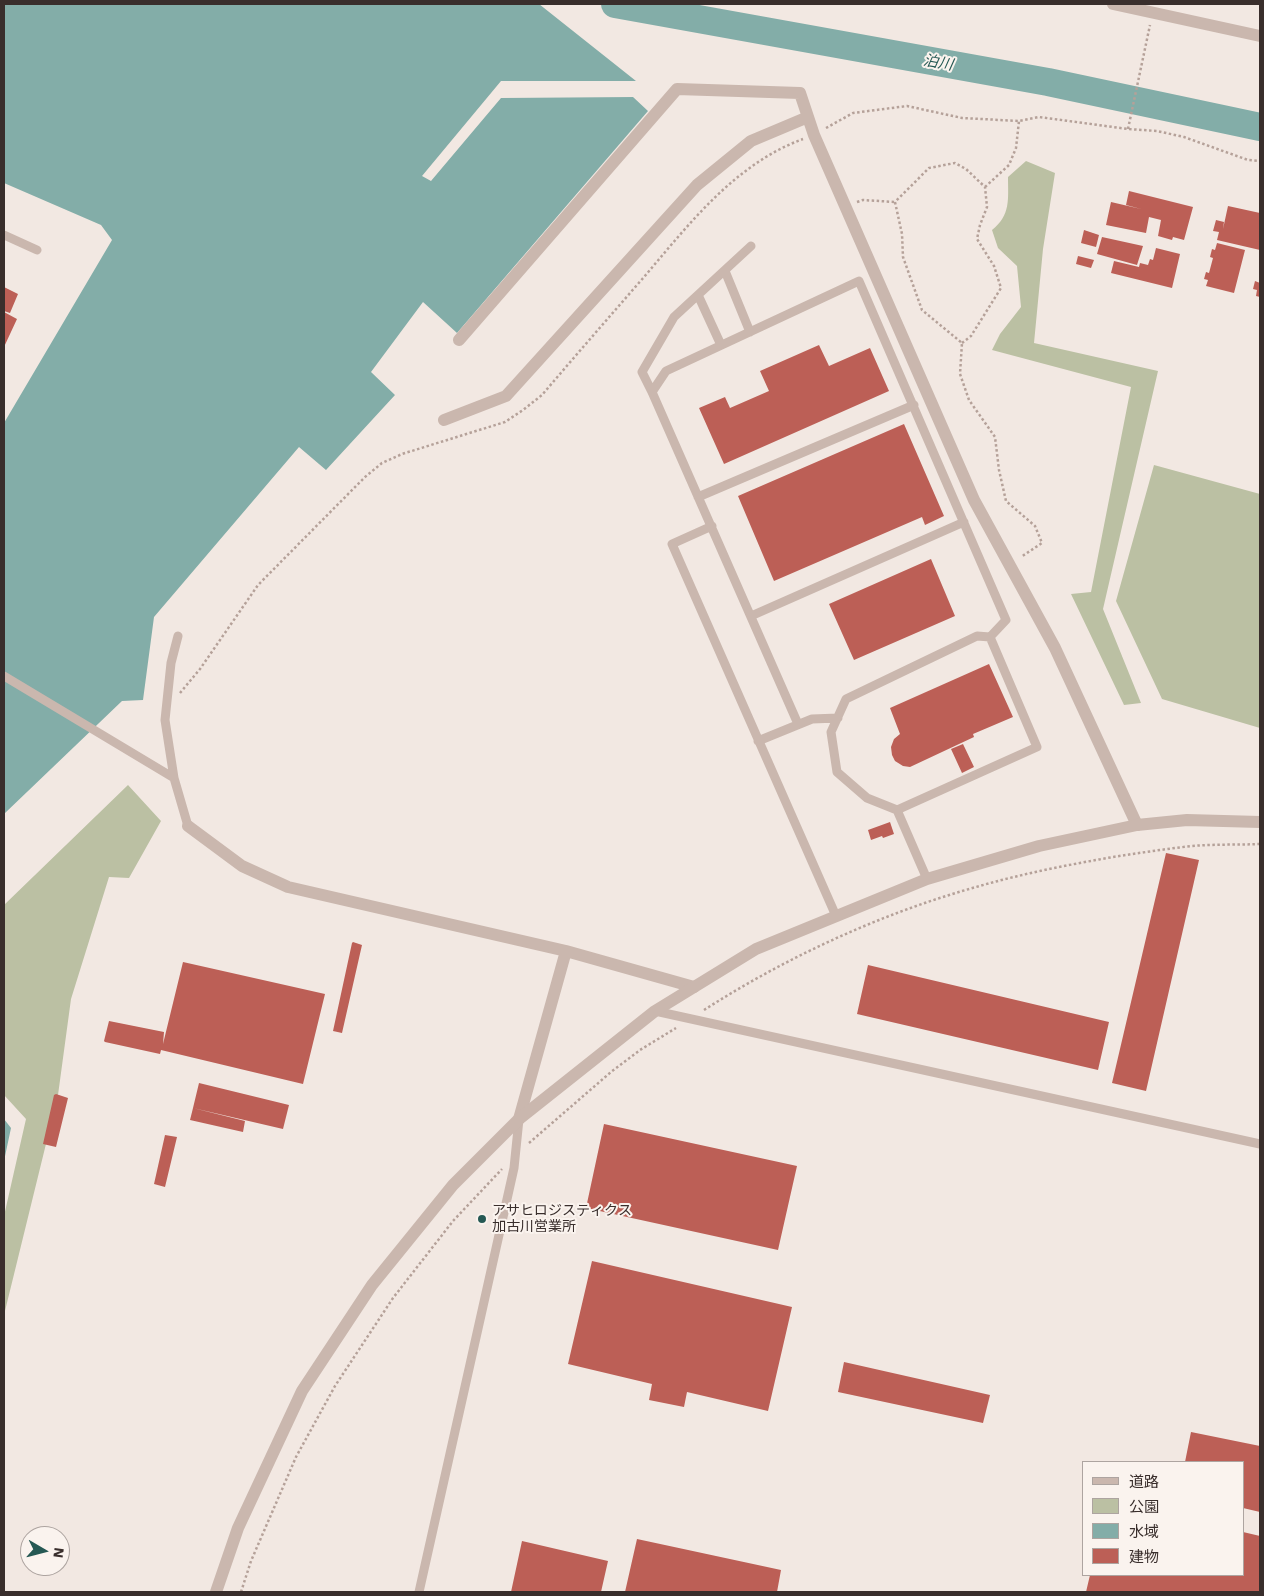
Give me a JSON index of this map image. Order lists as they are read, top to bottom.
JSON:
{
  "water": ["泊川"],
  "places": ["アサヒロジスティクス 加古川営業所"],
  "legend": [
    "道路",
    "公園",
    "水域",
    "建物"
  ],
  "north": "right"
}
